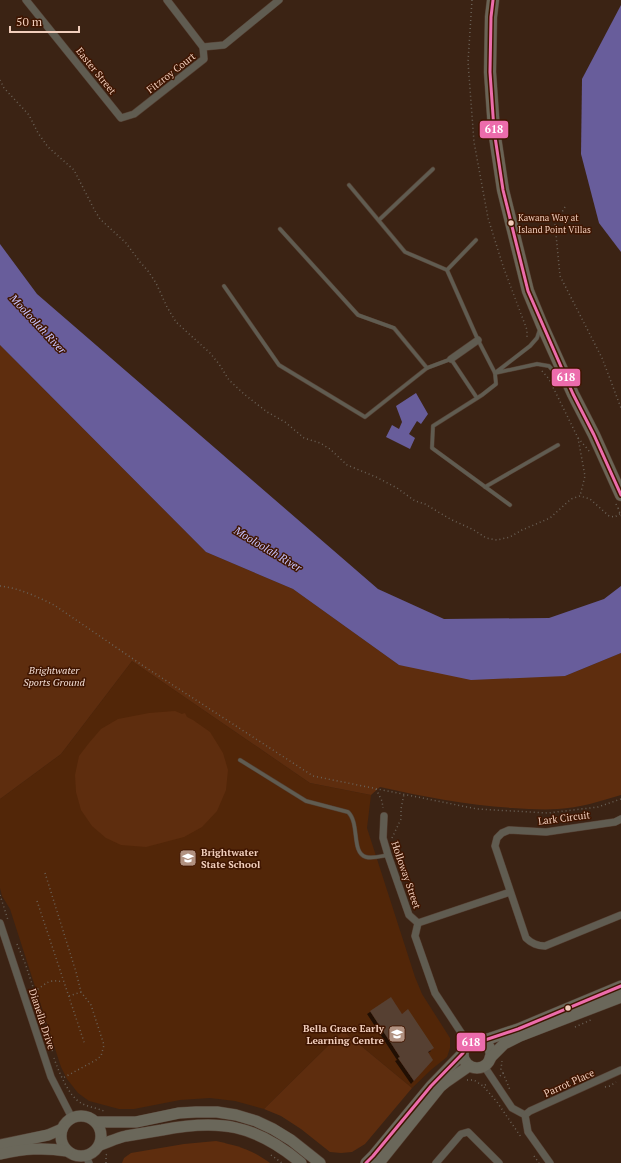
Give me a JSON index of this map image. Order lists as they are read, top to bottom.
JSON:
{
  "streets": {
    "street": [
      "Easter Street",
      "Fitzroy Court",
      "Lark Circuit",
      "Holloway Street",
      "Dianella Drive",
      "Parrot Place"
    ]
  },
  "crossings": [
    ["Easter Street", "Fitzroy Court"]
  ],
  "water": ["Mooloolah River"],
  "parks": ["Brightwater Sports Ground"],
  "places": {
    "other": ["Kawana Way at Island Point Villas"],
    "school or university": ["Brightwater State School", "Bella Grace Early Learning Centre"]
  },
  "lines": ["transit line 618"],
  "scale_bar": "50 m"
}
